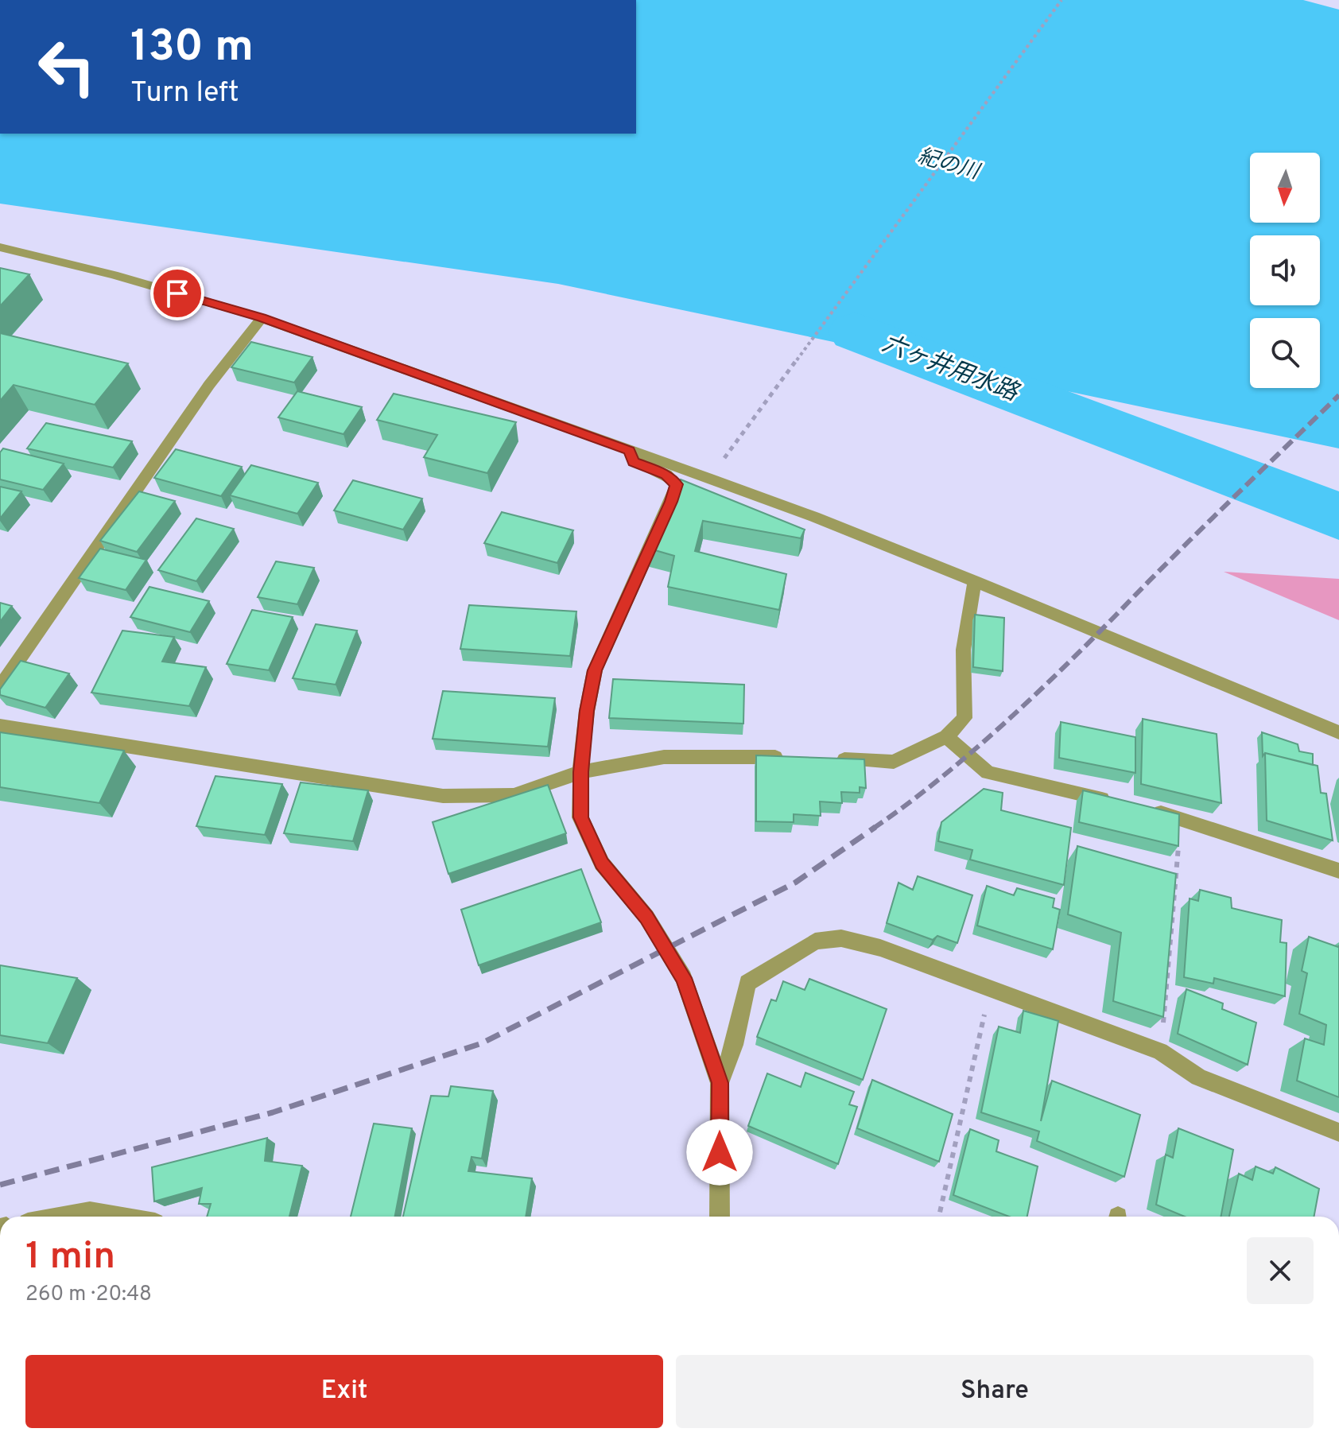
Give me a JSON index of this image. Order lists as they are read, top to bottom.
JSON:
{
  "water": ["紀の川", "六ヶ井用水路"],
  "north": "bottom",
  "page": {
    "turn": ["130 m", "Turn left"],
    "heading": ["1 min", "260 m · 20:48"],
    "buttons": ["Exit", "Share"]
  }
}
